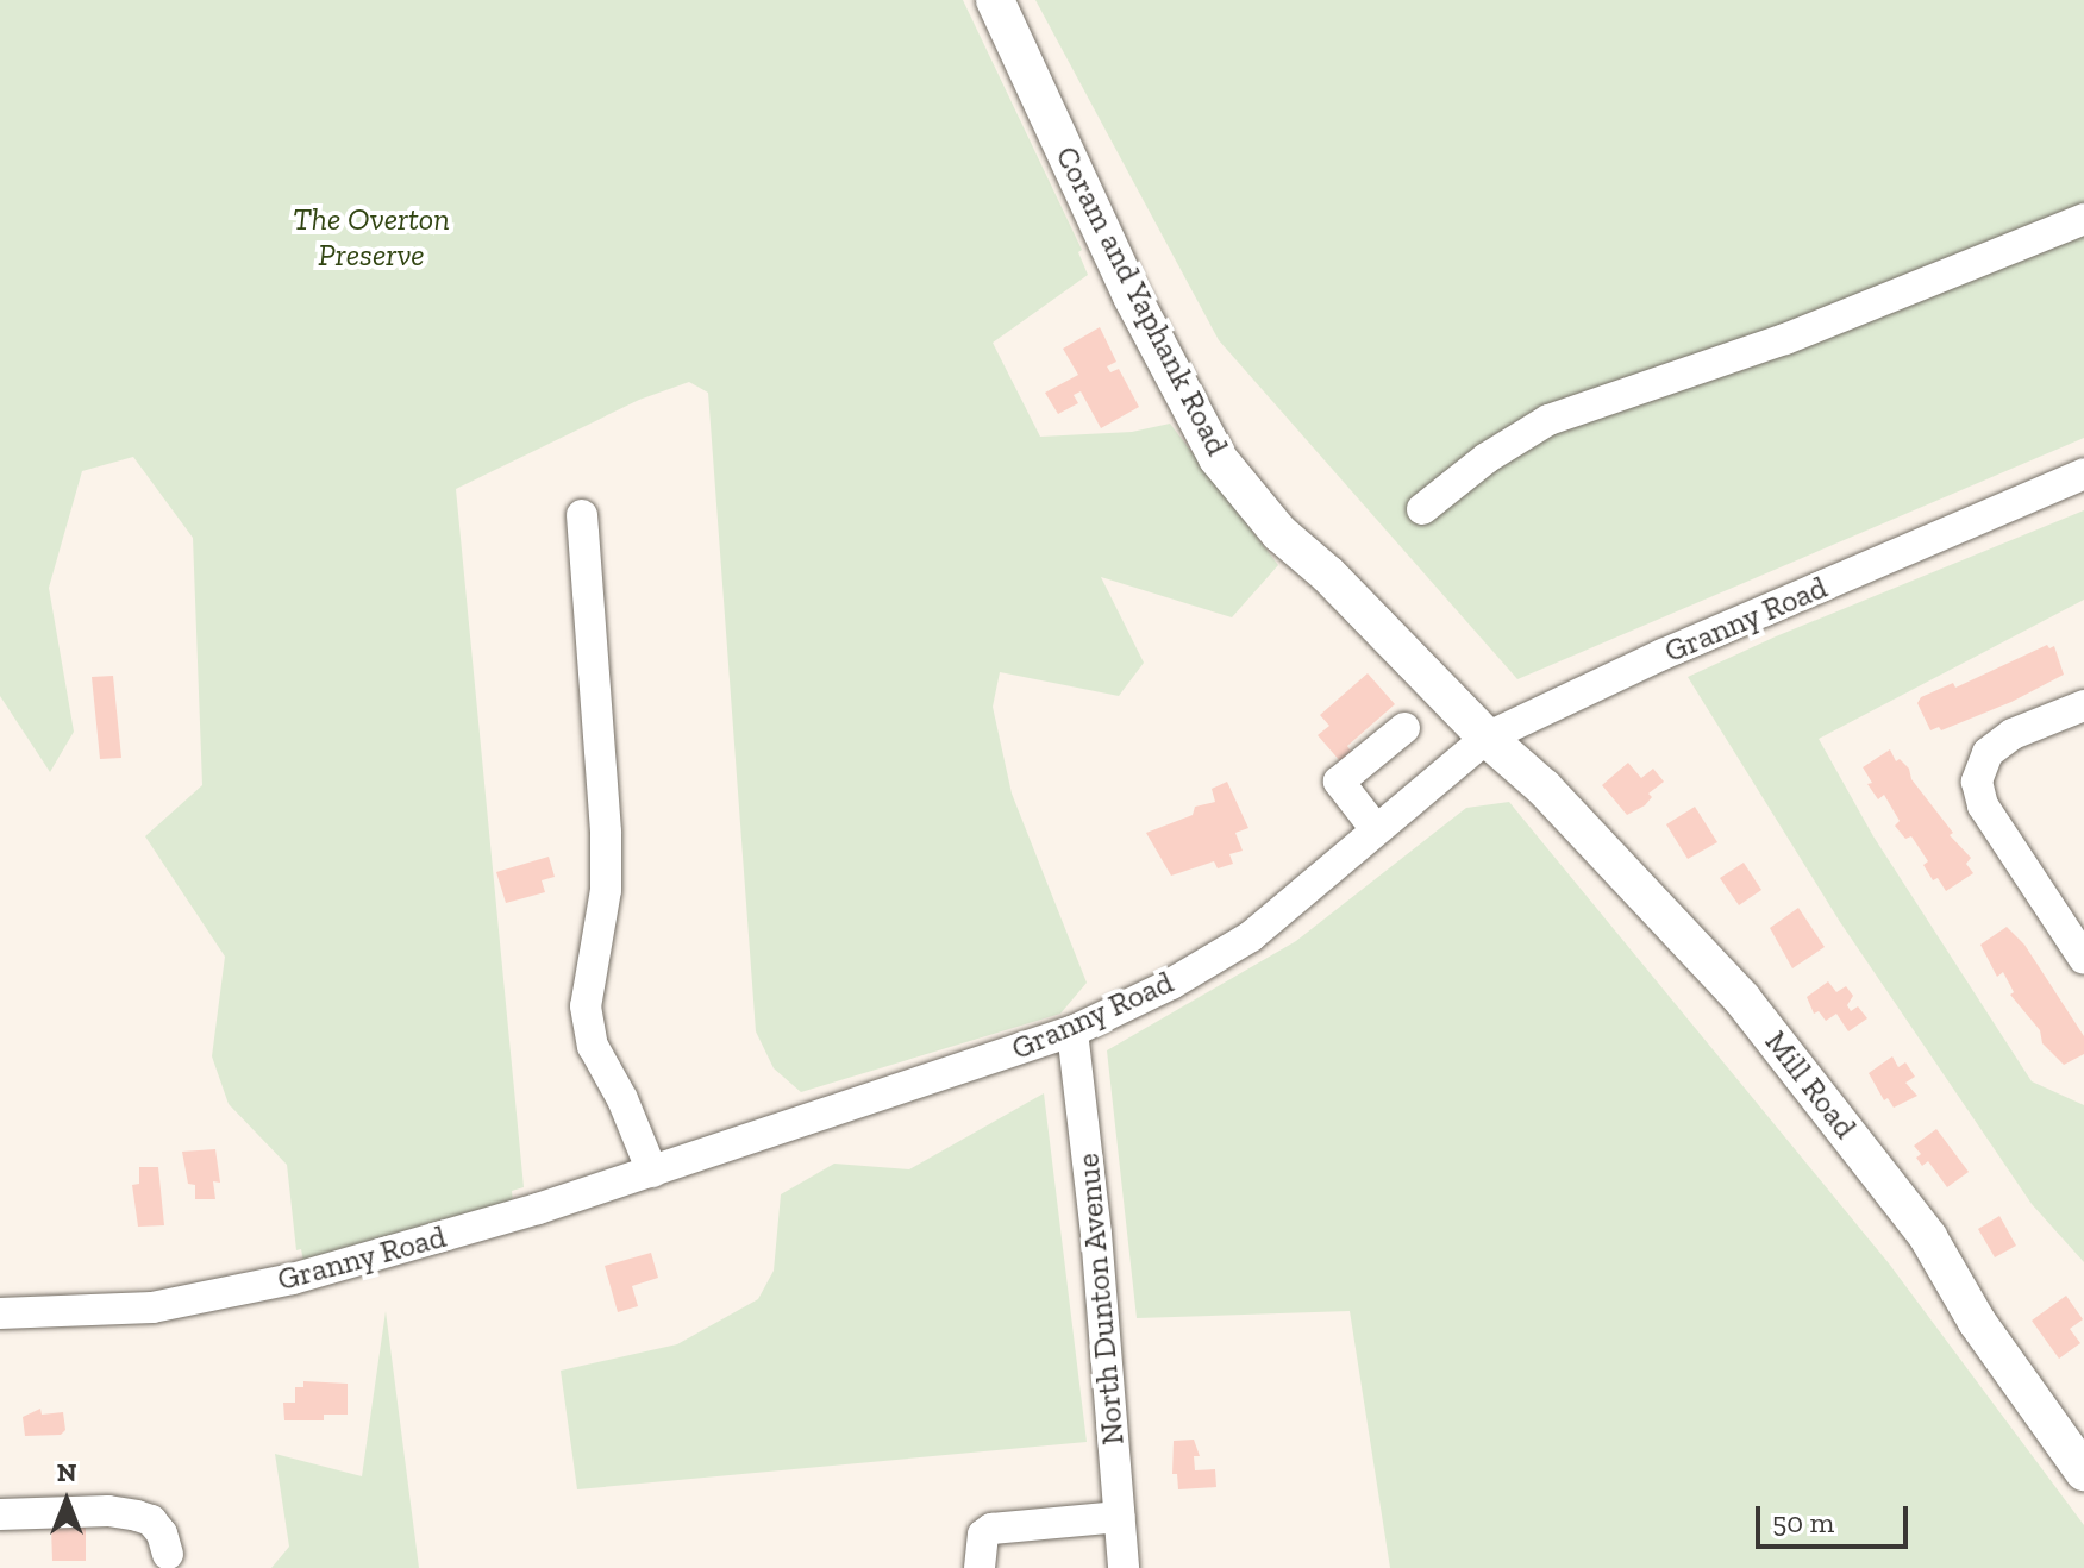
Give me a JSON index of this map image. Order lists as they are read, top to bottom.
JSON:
{
  "streets": {
    "main road": ["Coram and Yaphank Road", "Mill Road"],
    "street": ["Granny Road", "North Dunton Avenue"]
  },
  "crossings": [
    ["Coram and Yaphank Road", "Granny Road"],
    ["Coram and Yaphank Road", "Mill Road"],
    ["Granny Road", "Mill Road"],
    ["Granny Road", "North Dunton Avenue"]
  ],
  "parks": ["The Overton Preserve"],
  "scale_bar": "50 m",
  "north": "top"
}
